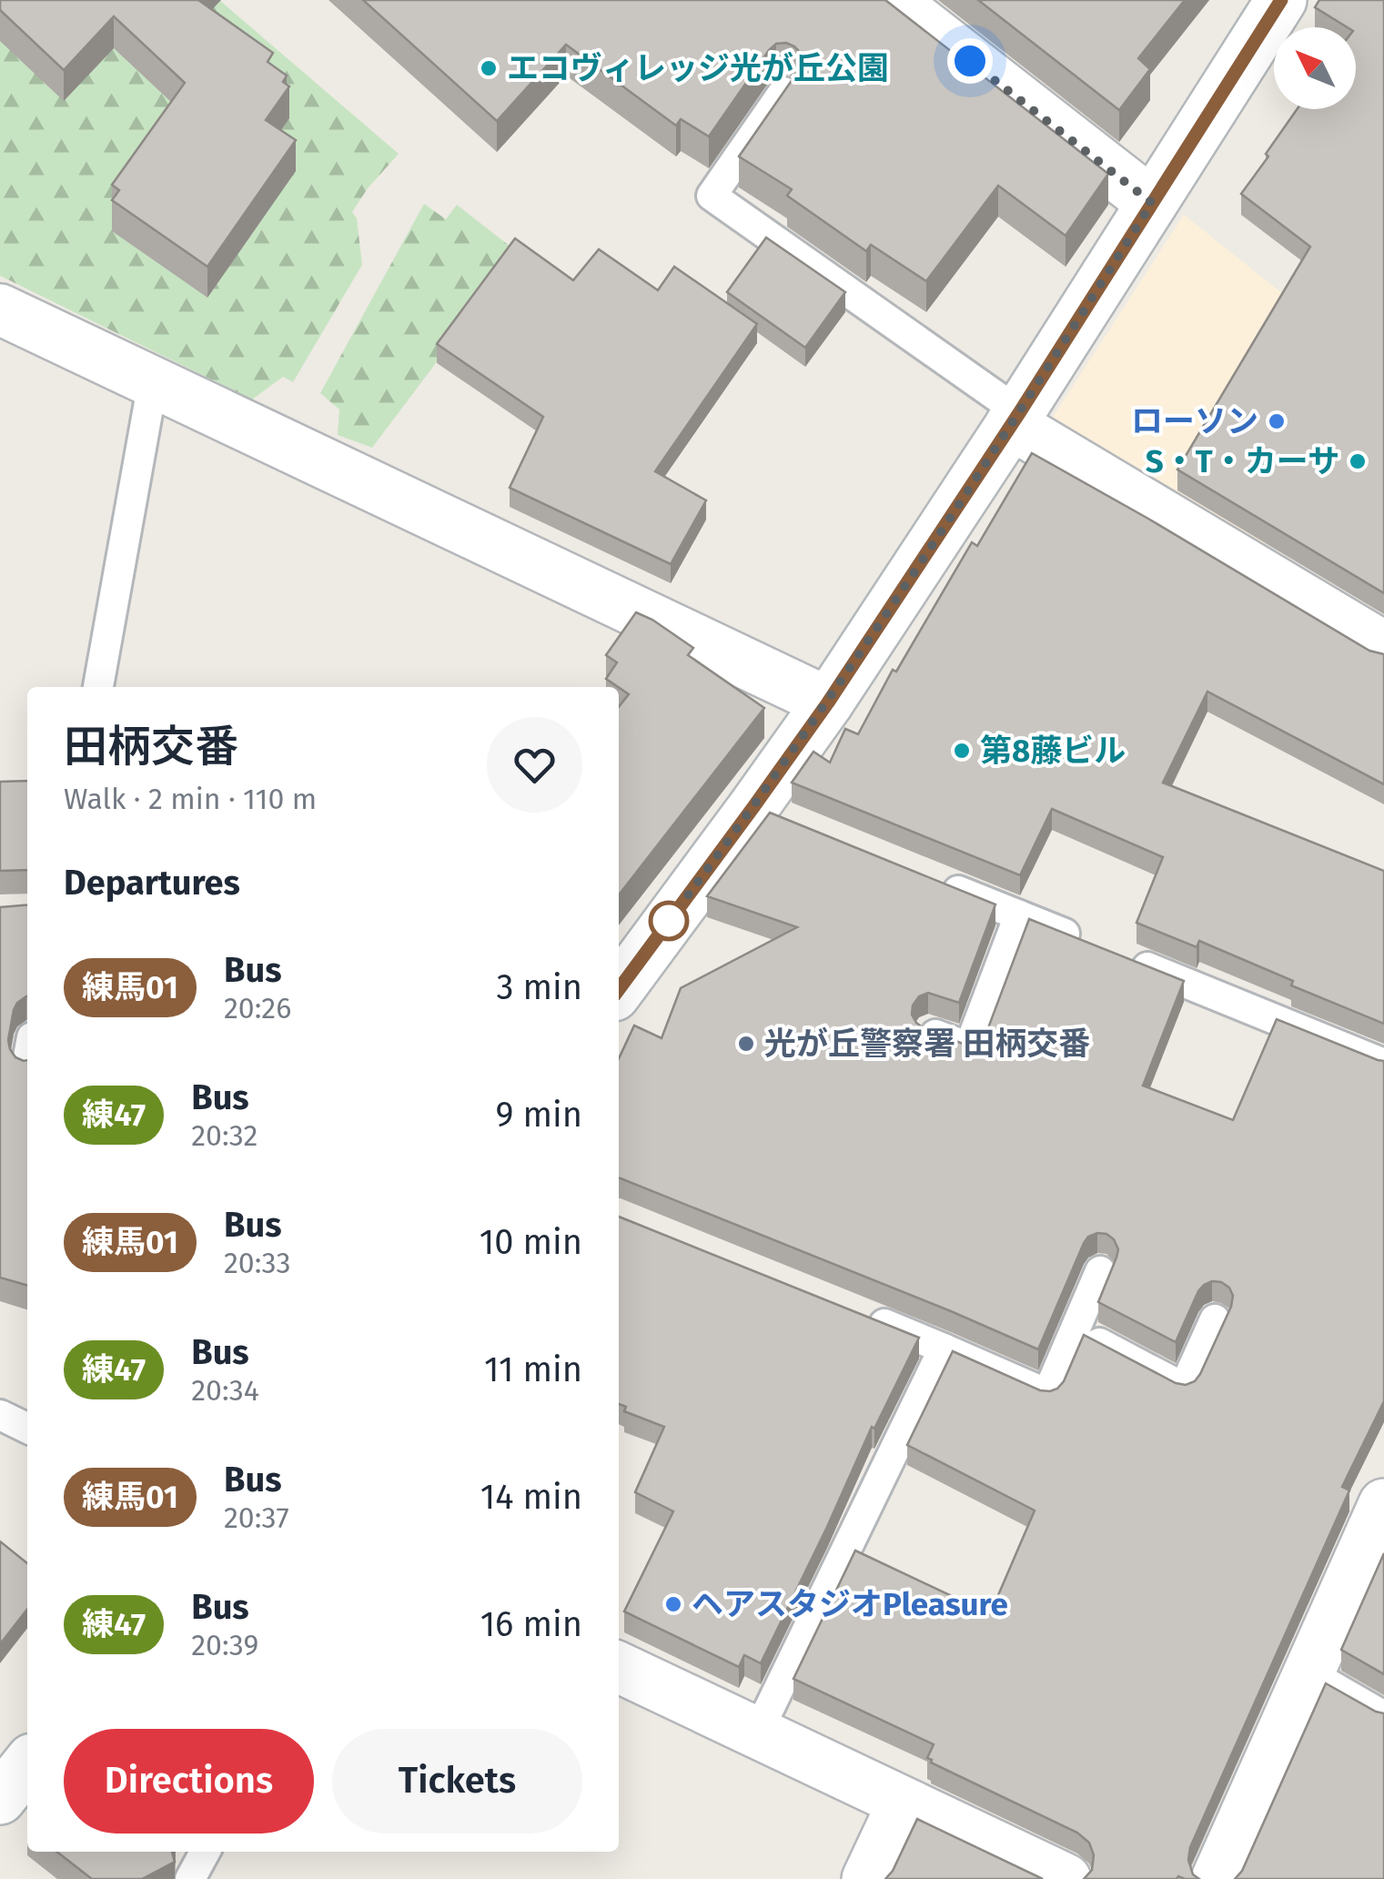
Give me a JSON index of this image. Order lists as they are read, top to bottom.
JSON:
{
  "places": [
    "エコヴィレッジ光が丘公園",
    "ローソン",
    "S・T・カーサ",
    "第8藤ビル",
    "光が丘警察署 田柄交番",
    "ヘアスタジオPleasure"
  ],
  "lines": ["bus line 練馬01"],
  "north": "top left",
  "page": {
    "heading": [
      ["田柄交番", "Walk · 2 min · 110 m"],
      "Departures"
    ],
    "list": [
      {
        "mark": "練馬01",
        "name": "Bus",
        "note": "20:26",
        "value": "3 min"
      },
      {
        "mark": "練47",
        "name": "Bus",
        "note": "20:32",
        "value": "9 min"
      },
      {
        "mark": "練馬01",
        "name": "Bus",
        "note": "20:33",
        "value": "10 min"
      },
      {
        "mark": "練47",
        "name": "Bus",
        "note": "20:34",
        "value": "11 min"
      },
      {
        "mark": "練馬01",
        "name": "Bus",
        "note": "20:37",
        "value": "14 min"
      },
      {
        "mark": "練47",
        "name": "Bus",
        "note": "20:39",
        "value": "16 min"
      }
    ],
    "buttons": ["Directions", "Tickets"]
  }
}
